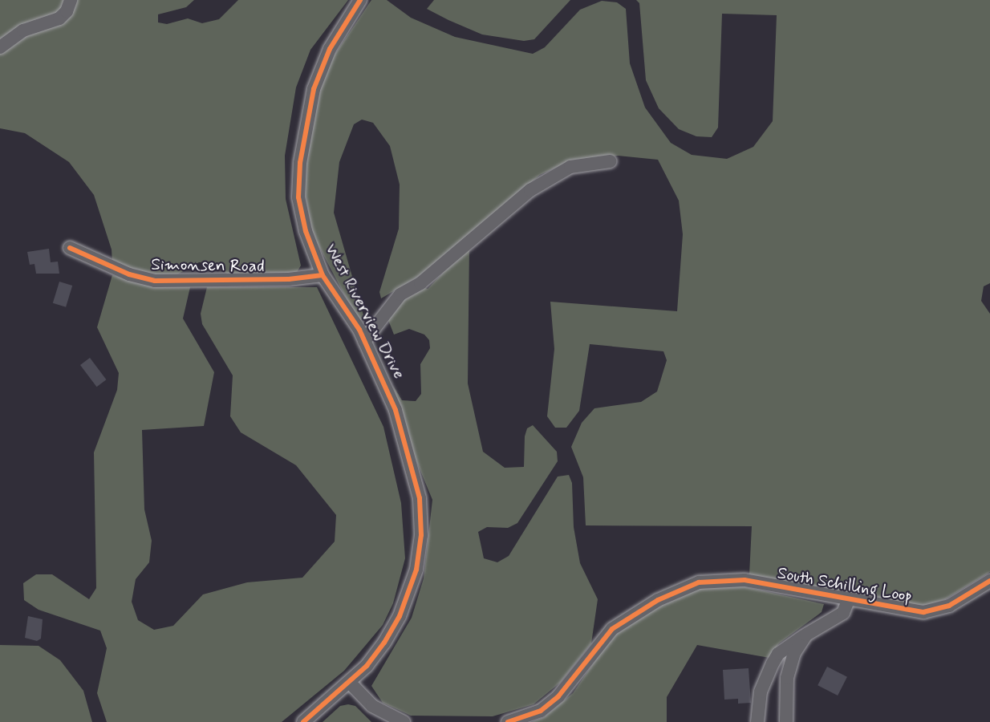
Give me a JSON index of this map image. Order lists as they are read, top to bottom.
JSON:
{
  "streets": {
    "street": ["Simonsen Road", "West Riverview Drive", "South Schilling Loop"]
  },
  "crossings": [
    ["Simonsen Road", "West Riverview Drive"]
  ]
}
